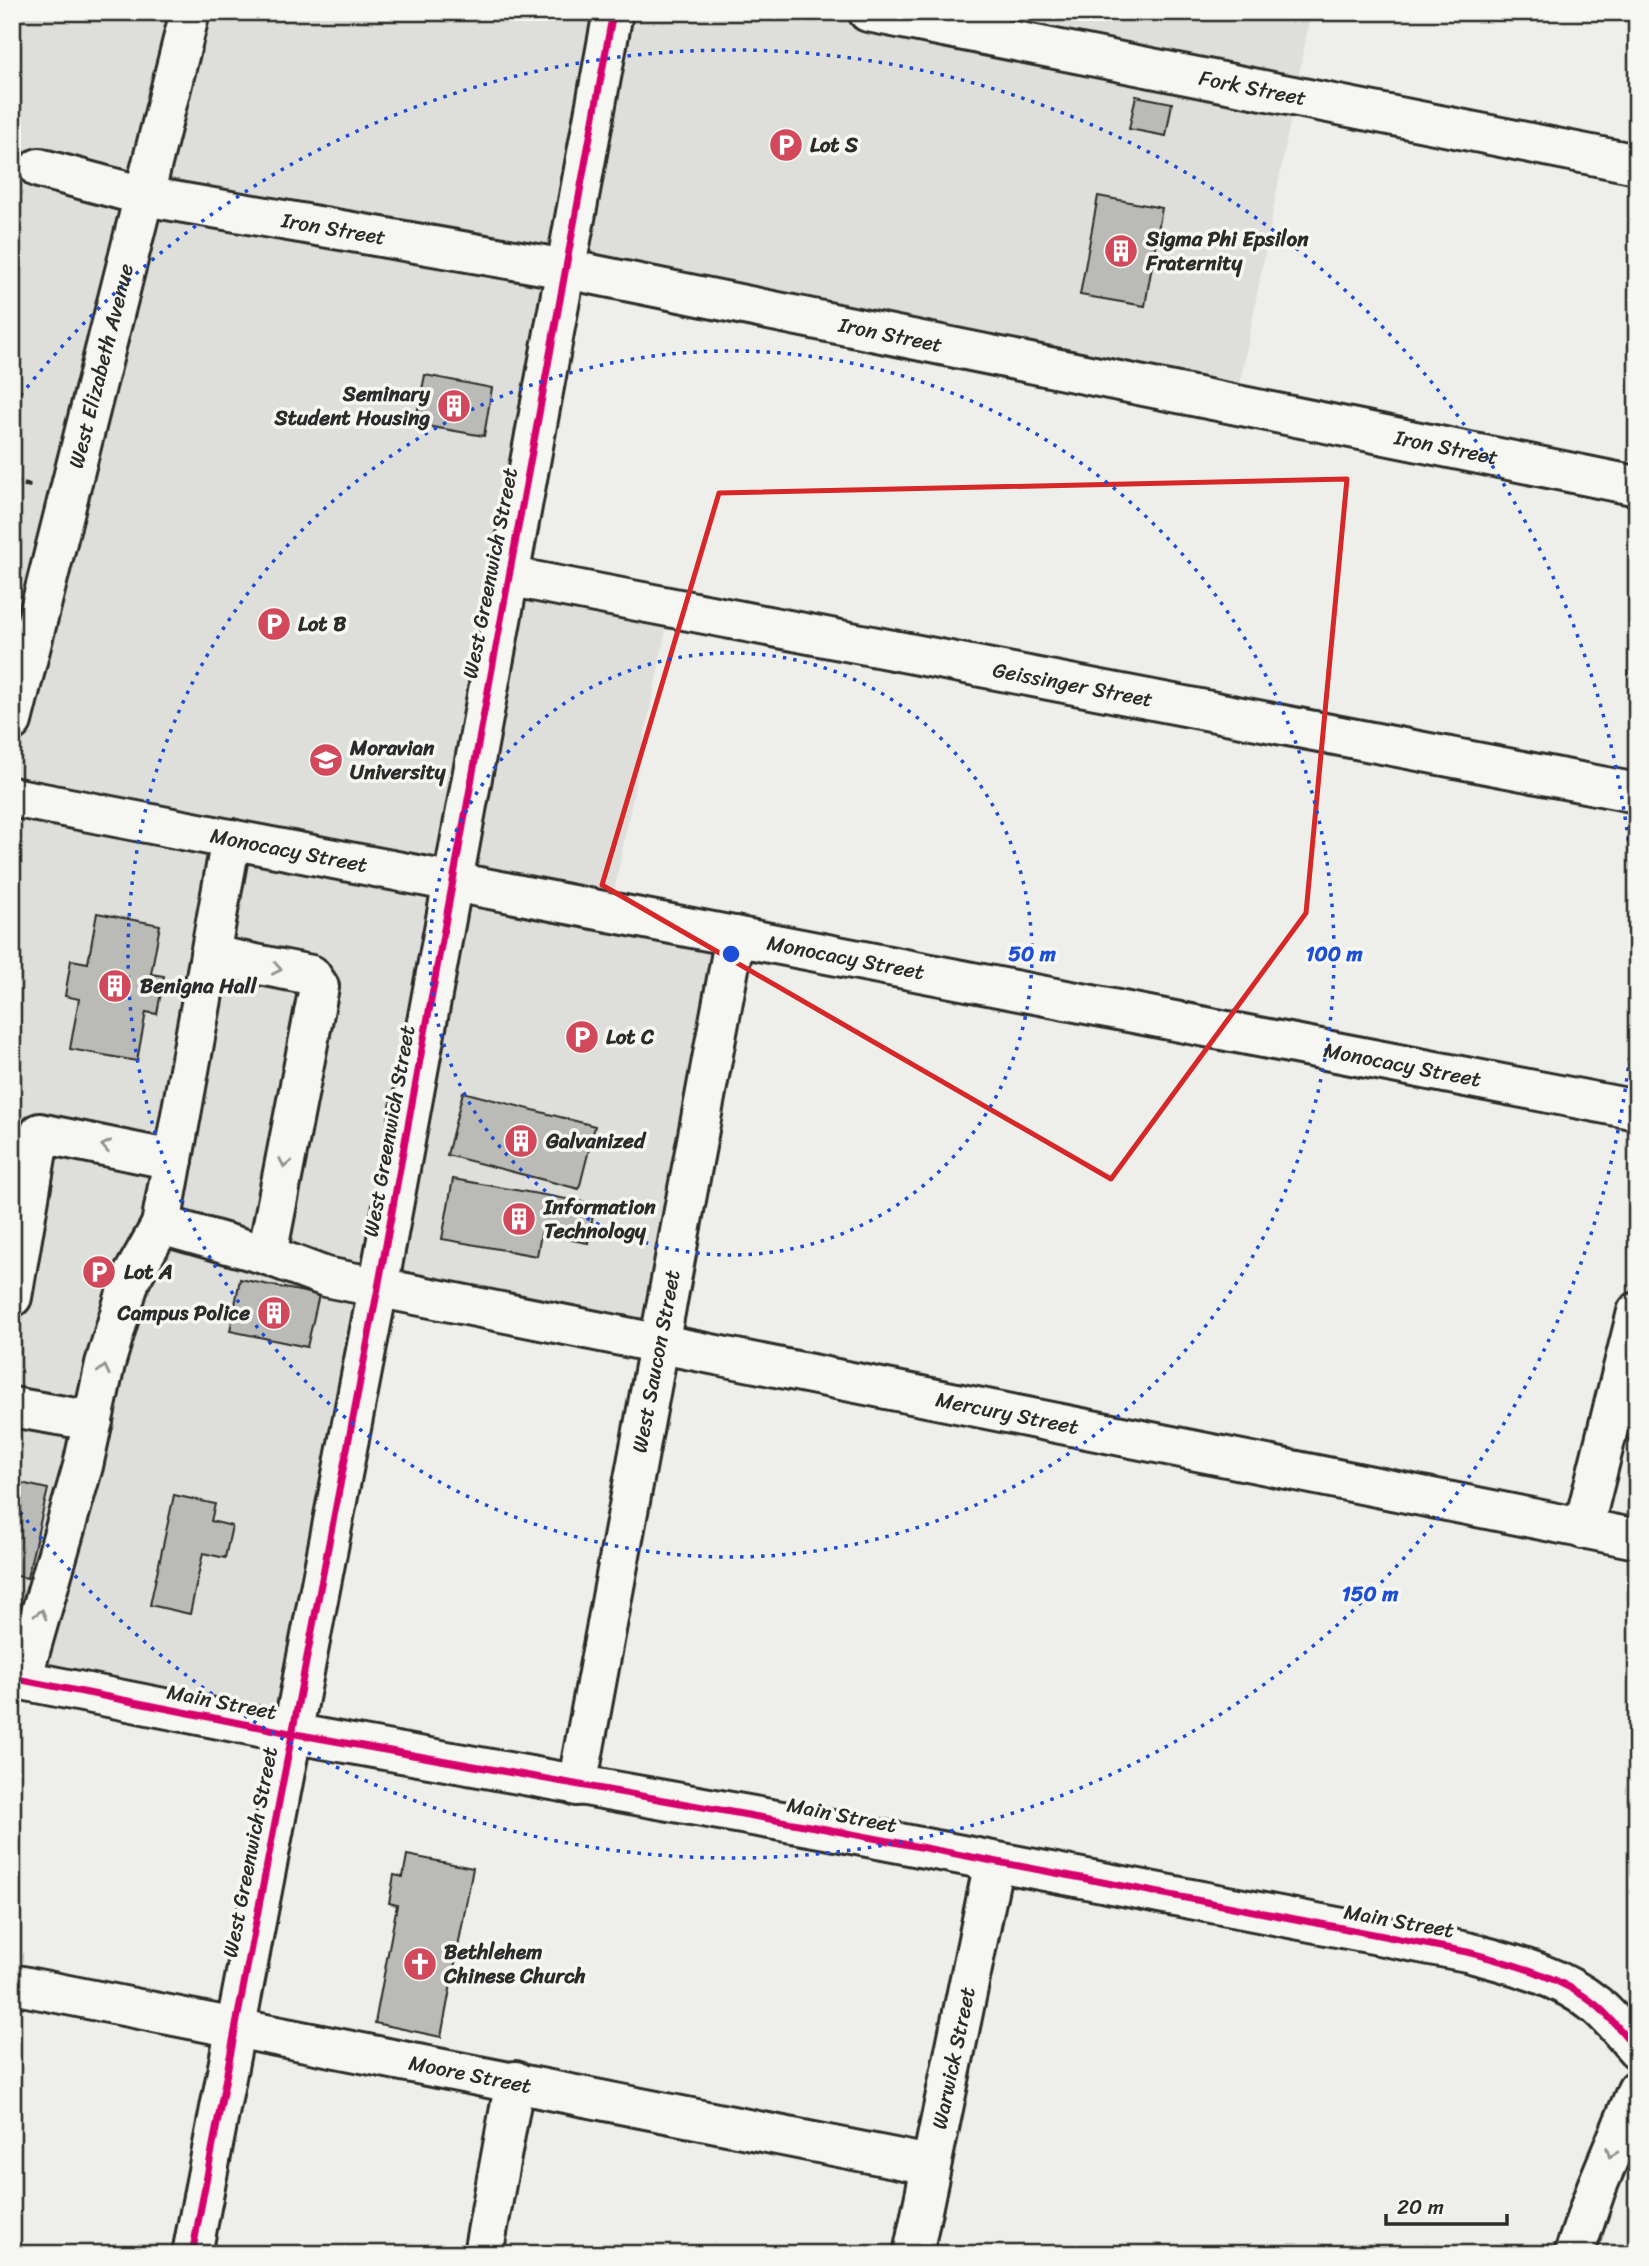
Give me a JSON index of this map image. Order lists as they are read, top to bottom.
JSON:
{
  "streets": {
    "street": [
      "Fork Street",
      "Iron Street",
      "West Elizabeth Avenue",
      "West Greenwich Street",
      "Geissinger Street",
      "Monocacy Street",
      "West Saucon Street",
      "Mercury Street",
      "Main Street",
      "Warwick Street",
      "Moore Street"
    ]
  },
  "crossings": [
    ["Iron Street", "West Elizabeth Avenue"],
    ["Iron Street", "West Greenwich Street"],
    ["West Greenwich Street", "Geissinger Street"],
    ["West Greenwich Street", "Monocacy Street"],
    ["West Greenwich Street", "Mercury Street"],
    ["West Greenwich Street", "Main Street"],
    ["West Greenwich Street", "Moore Street"],
    ["Monocacy Street", "West Saucon Street"],
    ["West Saucon Street", "Mercury Street"],
    ["West Saucon Street", "Main Street"],
    ["Main Street", "Warwick Street"],
    ["Warwick Street", "Moore Street"]
  ],
  "places": {
    "parking": [
      "Lot S",
      "Lot B",
      "Lot C",
      "Lot A"
    ],
    "building": [
      "Sigma Phi Epsilon Fraternity",
      "Seminary Student Housing",
      "Benigna Hall",
      "Galvanized",
      "Information Technology",
      "Campus Police"
    ],
    "school or university": ["Moravian University"],
    "church": ["Bethlehem Chinese Church"]
  },
  "scale_bar": "20 m",
  "rings": ["50 m", "100 m", "150 m"]
}
